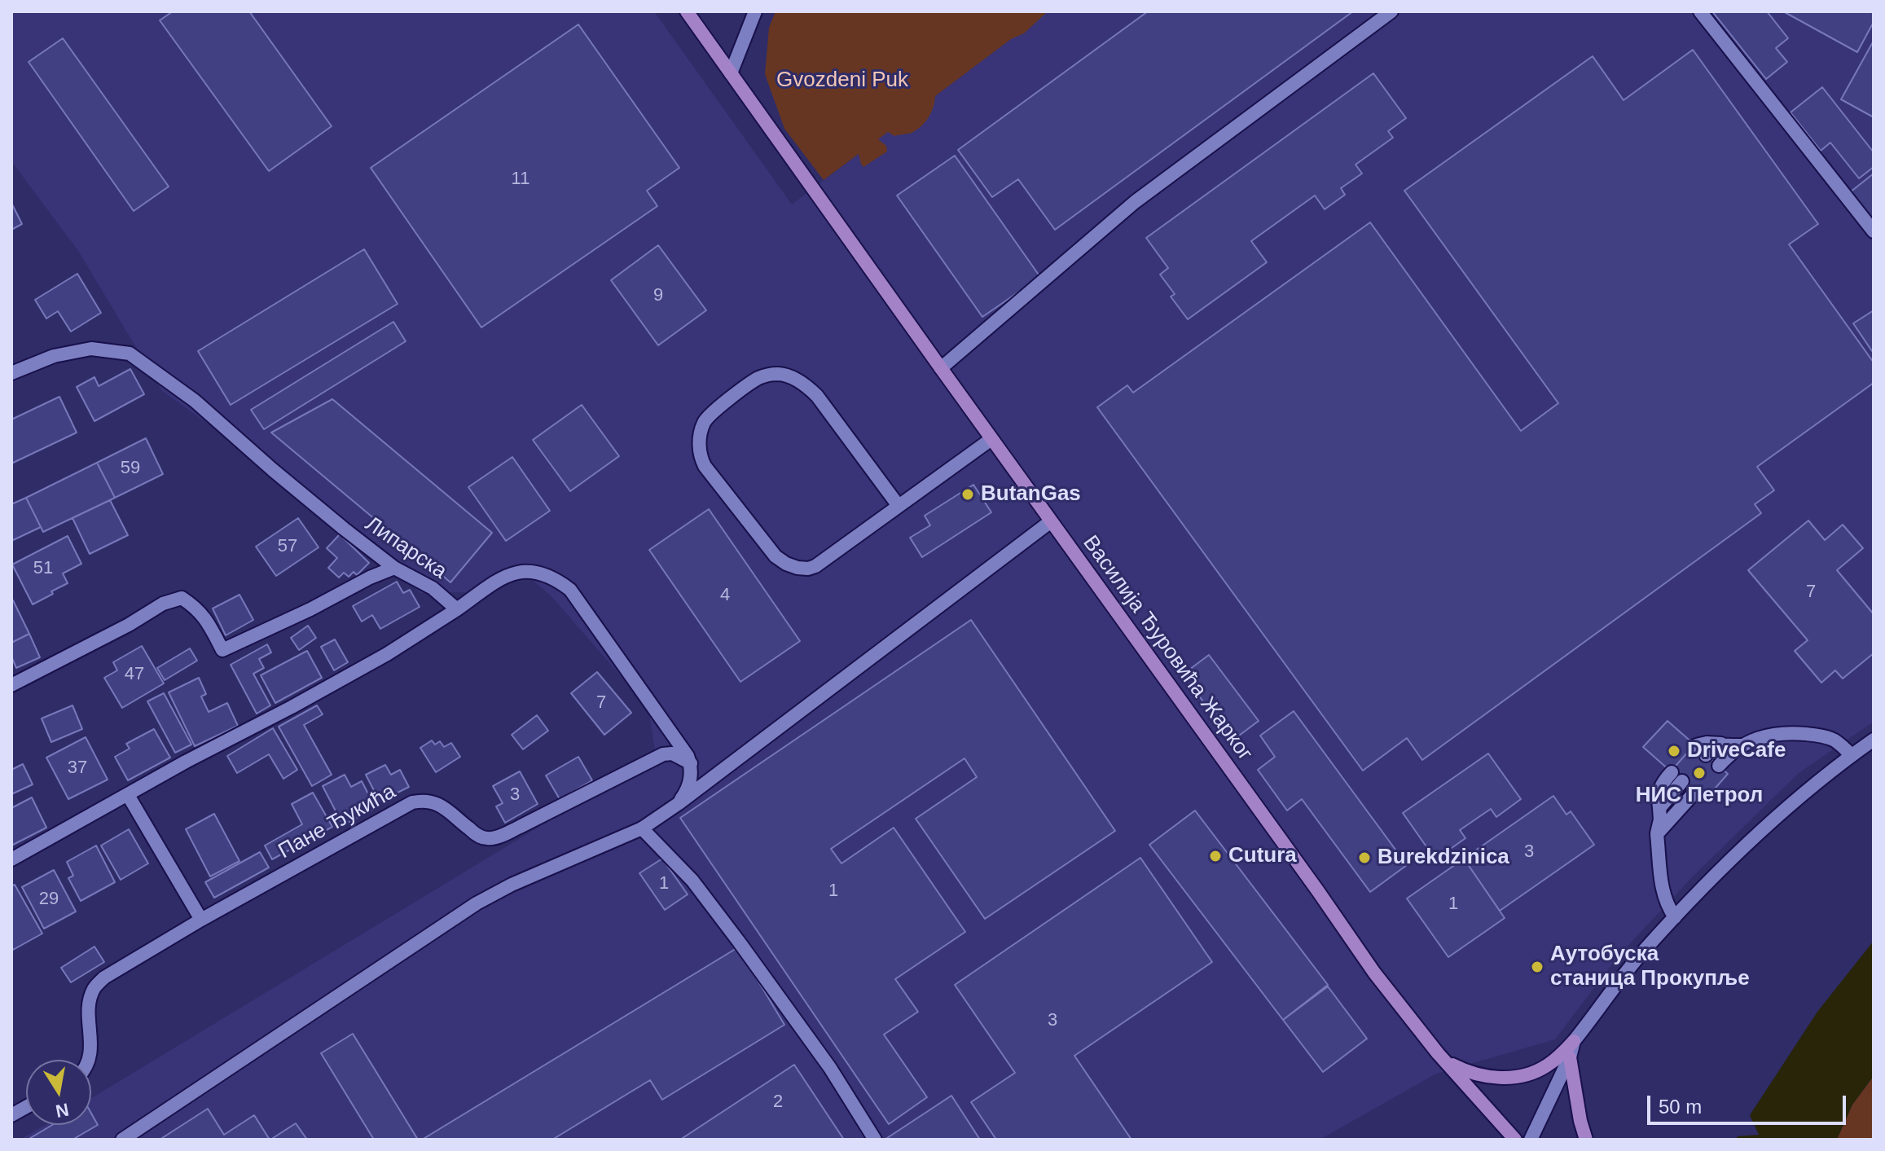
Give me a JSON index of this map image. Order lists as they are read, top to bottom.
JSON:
{
  "streets": {
    "main road": ["Василија Ђуровића Жарког"],
    "street": ["Липарска", "Пане Ђукића"]
  },
  "crossings": [
    ["Липарска", "Пане Ђукића"]
  ],
  "parks": ["Gvozdeni Puk"],
  "places": [
    "ButanGas",
    "DriveCafe",
    "НИС Петрол",
    "Cutura",
    "Burekdzinica",
    "Аутобуска станица Прокупље"
  ],
  "house_numbers": [
    "11",
    "9",
    "59",
    "57",
    "51",
    "7",
    "4",
    "47",
    "7",
    "37",
    "3",
    "3",
    "1",
    "1",
    "29",
    "1",
    "3",
    "2"
  ],
  "scale_bar": "50 m",
  "north": "bottom"
}
